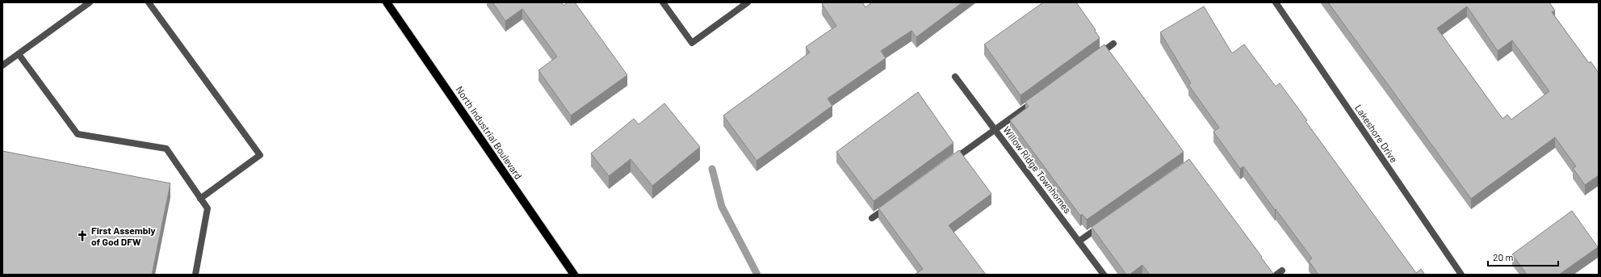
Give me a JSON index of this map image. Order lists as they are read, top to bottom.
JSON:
{
  "streets": {
    "main road": ["North Industrial Boulevard"],
    "street": ["Lakeshore Drive", "Willow Ridge Townhomes"]
  },
  "places": {
    "church": ["First Assembly of God DFW"]
  },
  "scale_bar": "20 m"
}
